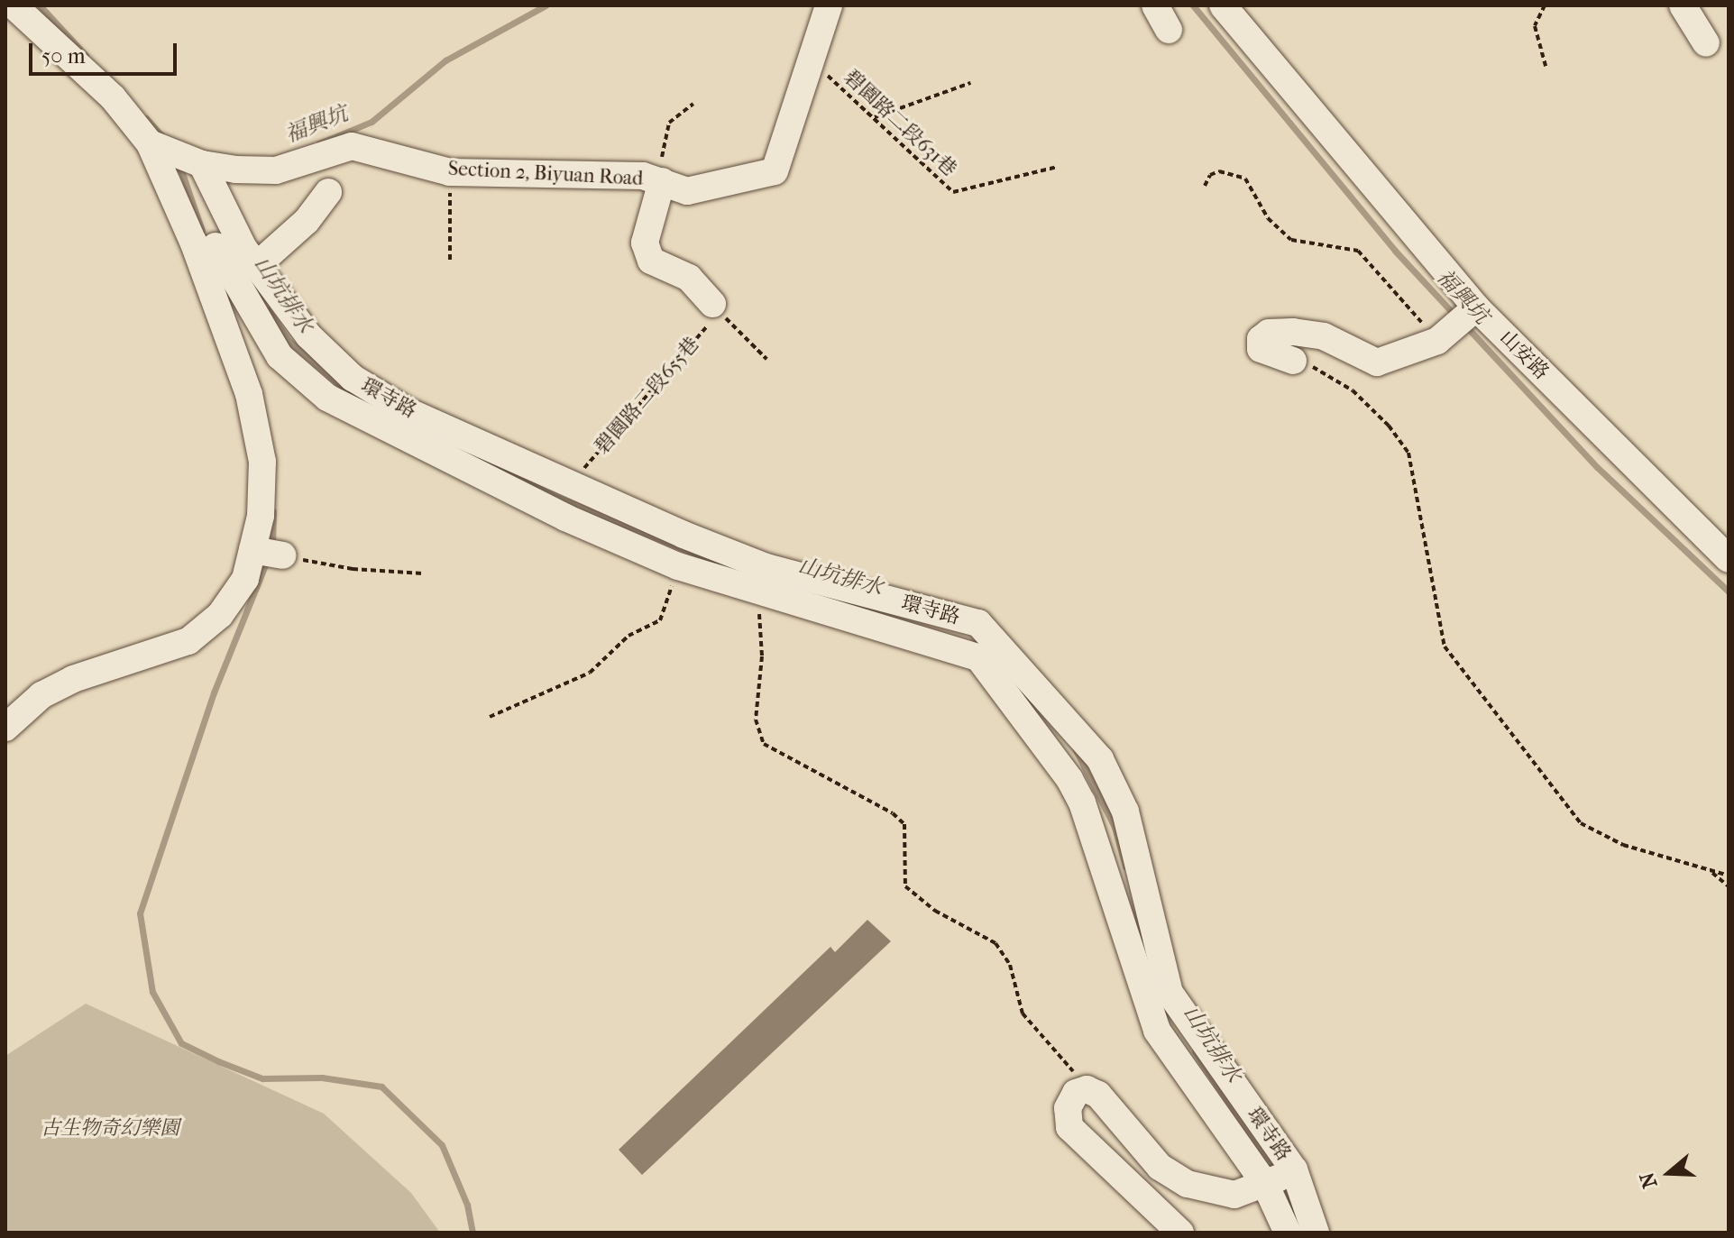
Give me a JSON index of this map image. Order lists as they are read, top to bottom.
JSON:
{
  "streets": {
    "street": ["Section 2, Biyuan Road", "山安路", "環寺路"],
    "path": ["碧園路二段631巷", "碧園路二段655巷"]
  },
  "crossings": [
    ["碧園路二段631巷", "Section 2, Biyuan Road"],
    ["Section 2, Biyuan Road", "環寺路"],
    ["碧園路二段655巷", "環寺路"]
  ],
  "water": ["福興坑", "山坑排水"],
  "parks": ["古生物奇幻樂園"],
  "scale_bar": "50 m",
  "north": "left"
}
